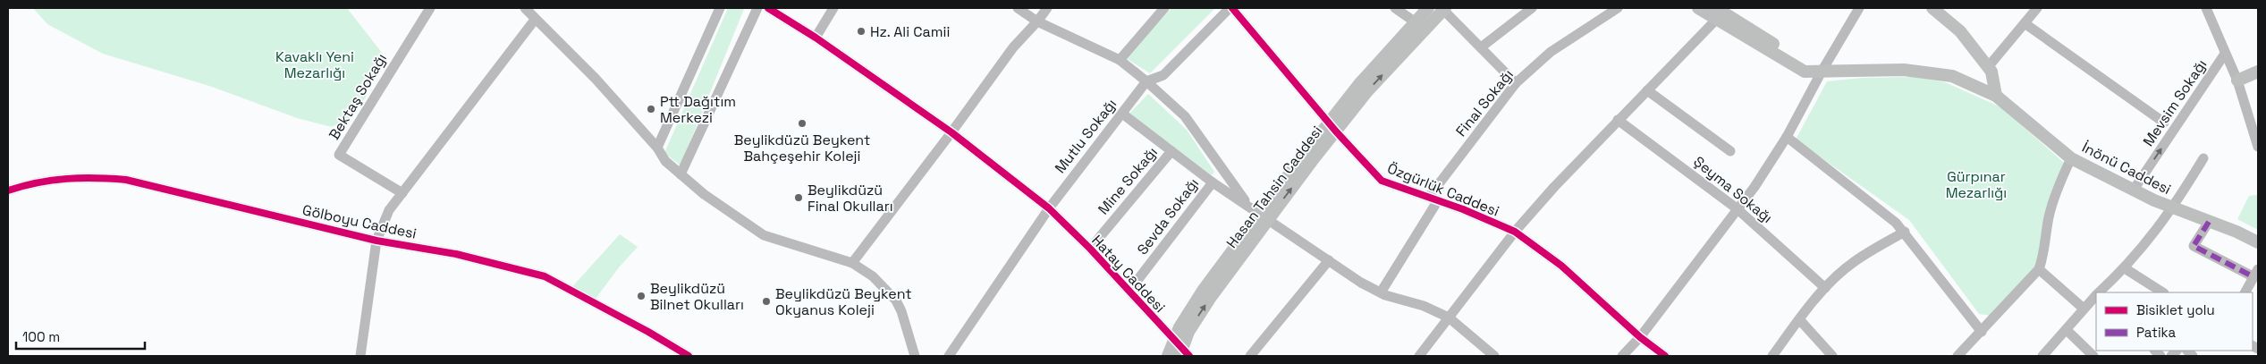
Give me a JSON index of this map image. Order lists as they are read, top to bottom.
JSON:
{
  "streets": {
    "main road": ["İnönü Caddesi", "Hasan Tahsin Caddesi"],
    "street": [
      "Bektaş Sokağı",
      "Final Sokağı",
      "Mevsim Sokağı",
      "Mutlu Sokağı",
      "Mine Sokağı",
      "Özgürlük Caddesi",
      "Şeyma Sokağı",
      "Sevda Sokağı",
      "Gölboyu Caddesi",
      "Hatay Caddesi"
    ]
  },
  "crossings": [
    ["Final Sokağı", "Özgürlük Caddesi"],
    ["Mevsim Sokağı", "İnönü Caddesi"],
    ["Mutlu Sokağı", "Hatay Caddesi"],
    ["Mine Sokağı", "Hatay Caddesi"],
    ["Hasan Tahsin Caddesi", "Özgürlük Caddesi"],
    ["Hasan Tahsin Caddesi", "Hatay Caddesi"],
    ["Sevda Sokağı", "Hatay Caddesi"]
  ],
  "parks": ["Kavaklı Yeni Mezarlığı", "Gürpınar Mezarlığı"],
  "places": [
    "Hz. Ali Camii",
    "Ptt Dağıtım Merkezi",
    "Beylikdüzü Beykent Bahçeşehir Koleji",
    "Beylikdüzü Final Okulları",
    "Beylikdüzü Bilnet Okulları",
    "Beylikdüzü Beykent Okyanus Koleji"
  ],
  "legend": ["Bisiklet yolu", "Patika"],
  "scale_bar": "100 m"
}
